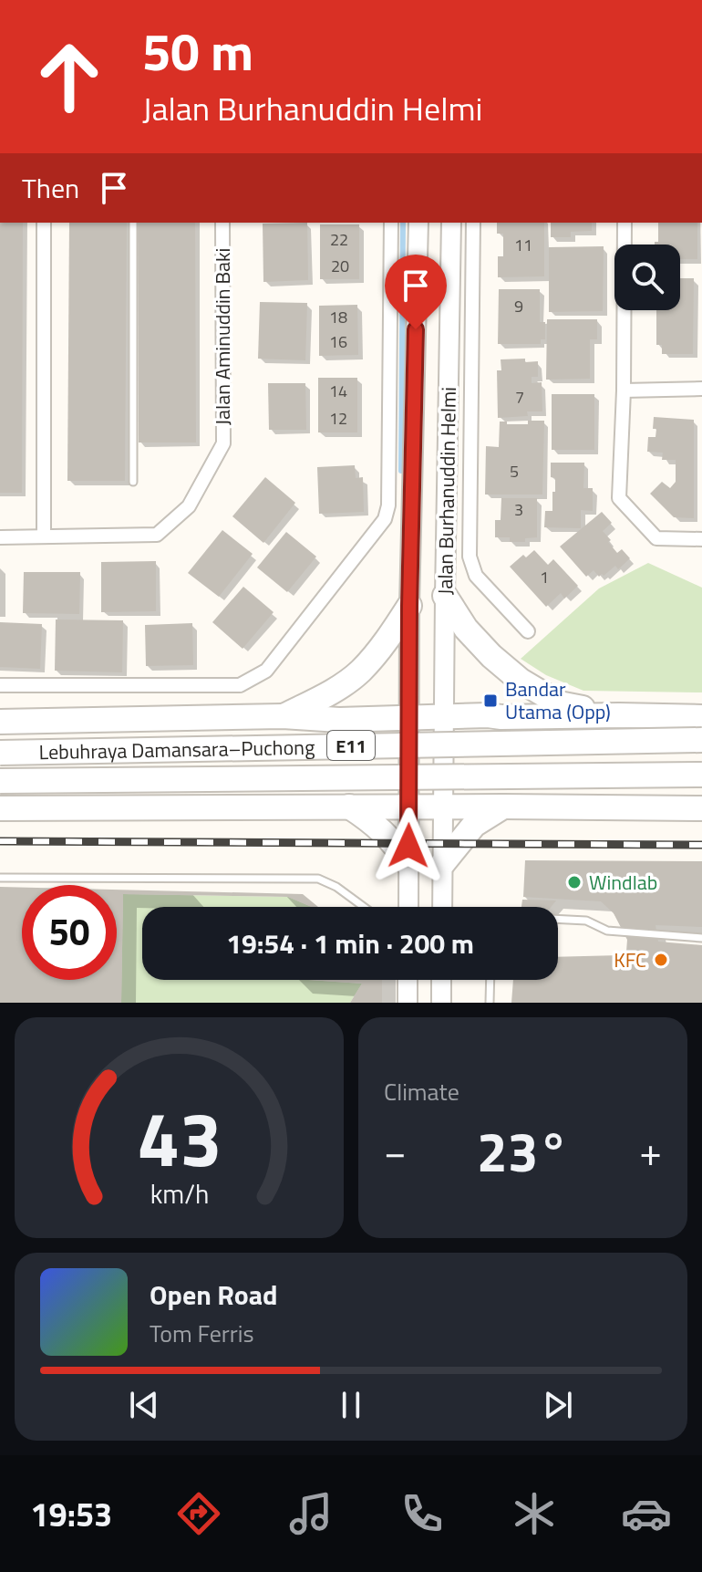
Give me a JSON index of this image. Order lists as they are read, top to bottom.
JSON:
{
  "streets": {
    "highway": ["E11", "Lebuhraya Damansara–Puchong"],
    "main road": ["Jalan Burhanuddin Helmi"],
    "street": ["Jalan Aminuddin Baki"]
  },
  "places": {
    "transit": ["Bandar Utama (Opp)"],
    "other": ["Windlab", "KFC"]
  },
  "house_numbers": [
    "22",
    "11",
    "20",
    "9",
    "18",
    "16",
    "14",
    "7",
    "12",
    "5",
    "3",
    "1"
  ],
  "page": {
    "turn": ["50 m", "Jalan Burhanuddin Helmi"],
    "then": "Then",
    "limit": "50",
    "trip": "19:54 · 1 min · 200 m",
    "tile": "Climate",
    "heat": ["−", "23°", "+"],
    "song": ["Open Road", "Tom Ferris"],
    "tabs": "19:53",
    "gauge": ["43", "km/h"]
  }
}
